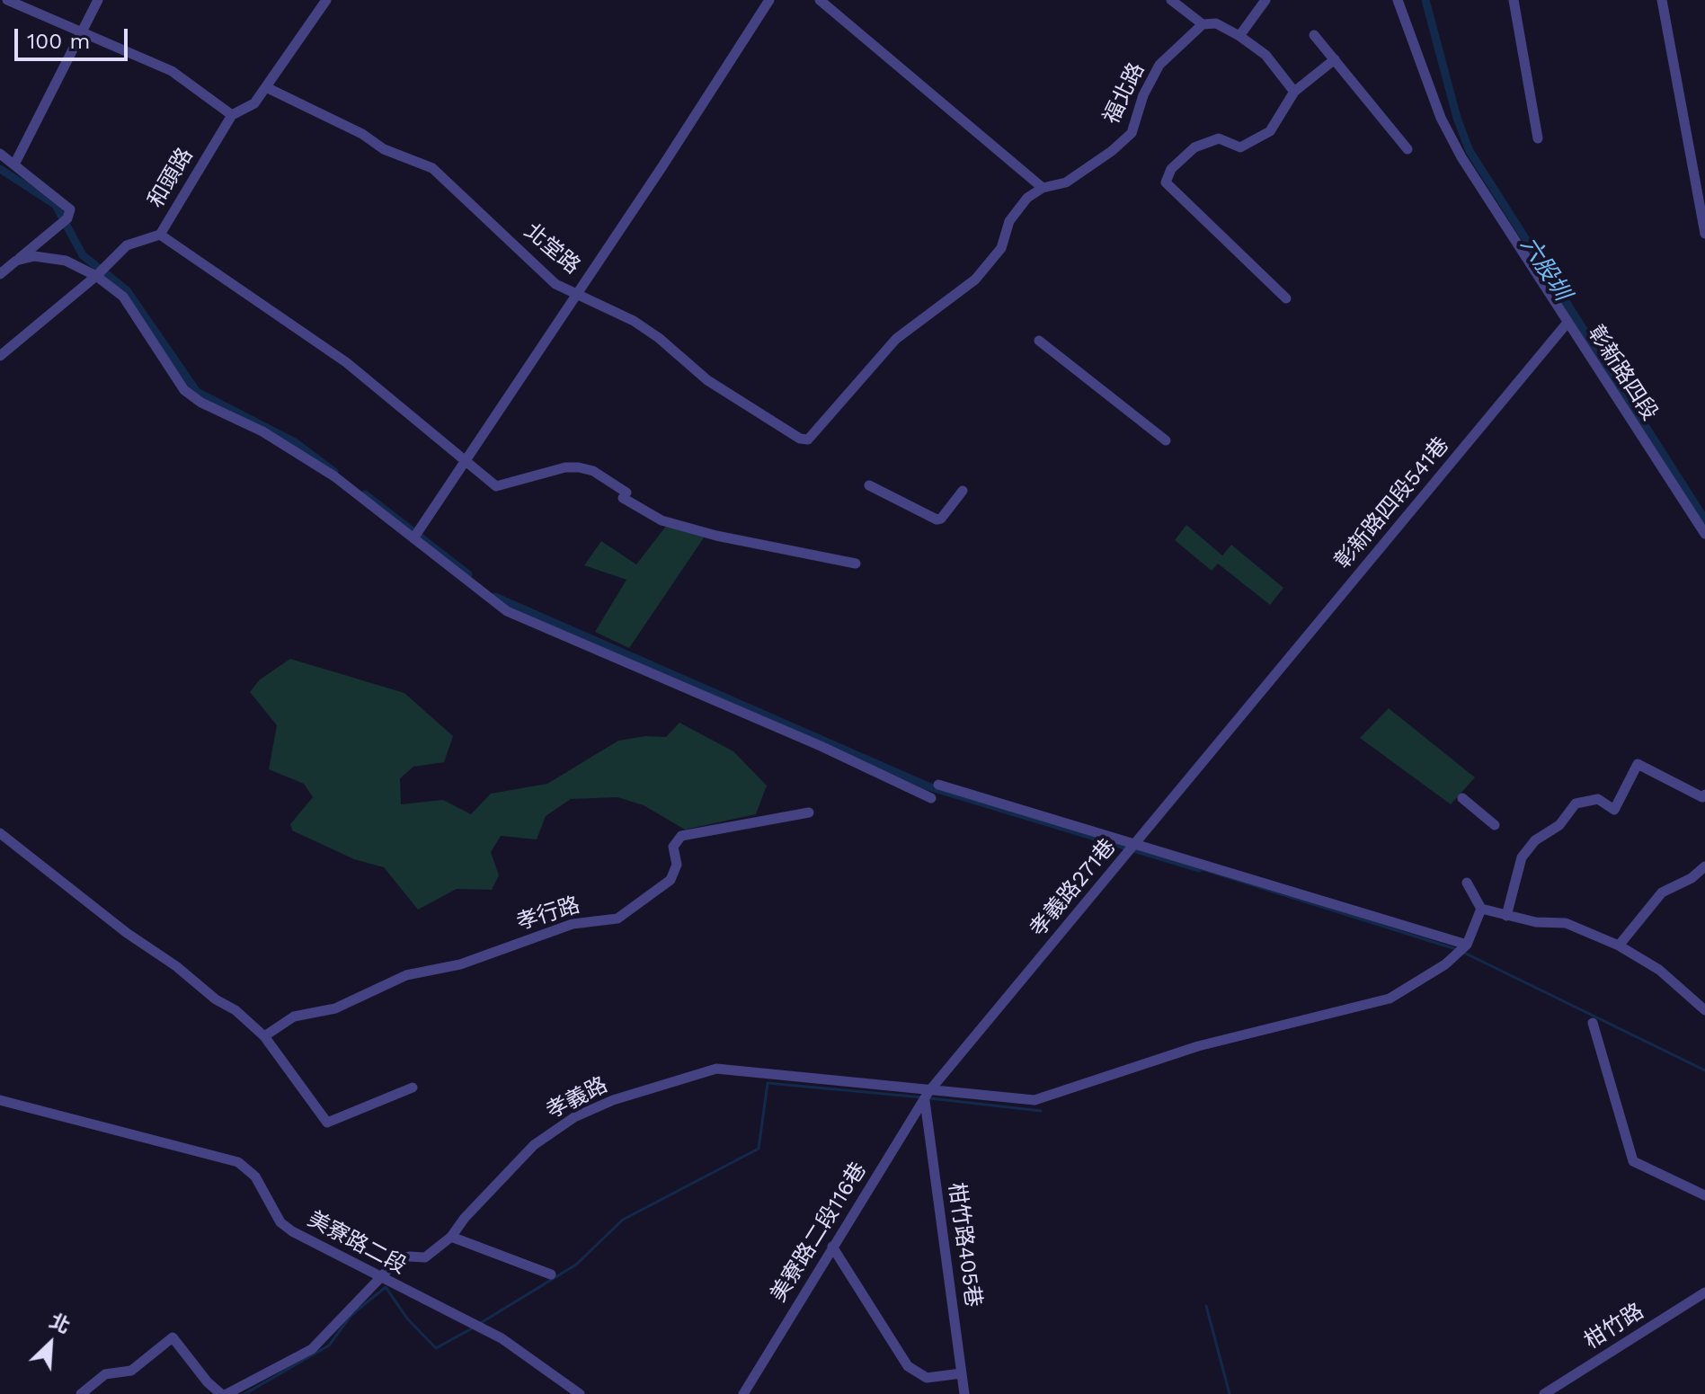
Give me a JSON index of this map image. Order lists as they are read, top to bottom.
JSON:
{
  "streets": {
    "street": [
      "福北路",
      "和頭路",
      "北堂路",
      "彰新路四段",
      "彰新路四段541巷",
      "孝義路271巷",
      "孝行路",
      "孝義路",
      "美寮路二段116巷",
      "美寮路二段",
      "柑竹路405巷",
      "柑竹路"
    ]
  },
  "crossings": [
    ["福北路", "北堂路"],
    ["和頭路", "北堂路"],
    ["彰新路四段", "彰新路四段541巷"],
    ["彰新路四段541巷", "孝義路271巷"],
    ["孝義路271巷", "孝義路"],
    ["孝義路271巷", "美寮路二段116巷"],
    ["孝義路271巷", "柑竹路405巷"],
    ["孝義路", "美寮路二段116巷"],
    ["孝義路", "美寮路二段"],
    ["孝義路", "柑竹路405巷"],
    ["美寮路二段116巷", "柑竹路405巷"]
  ],
  "water": ["六股圳"],
  "scale_bar": "100 m",
  "north": "top right"
}
